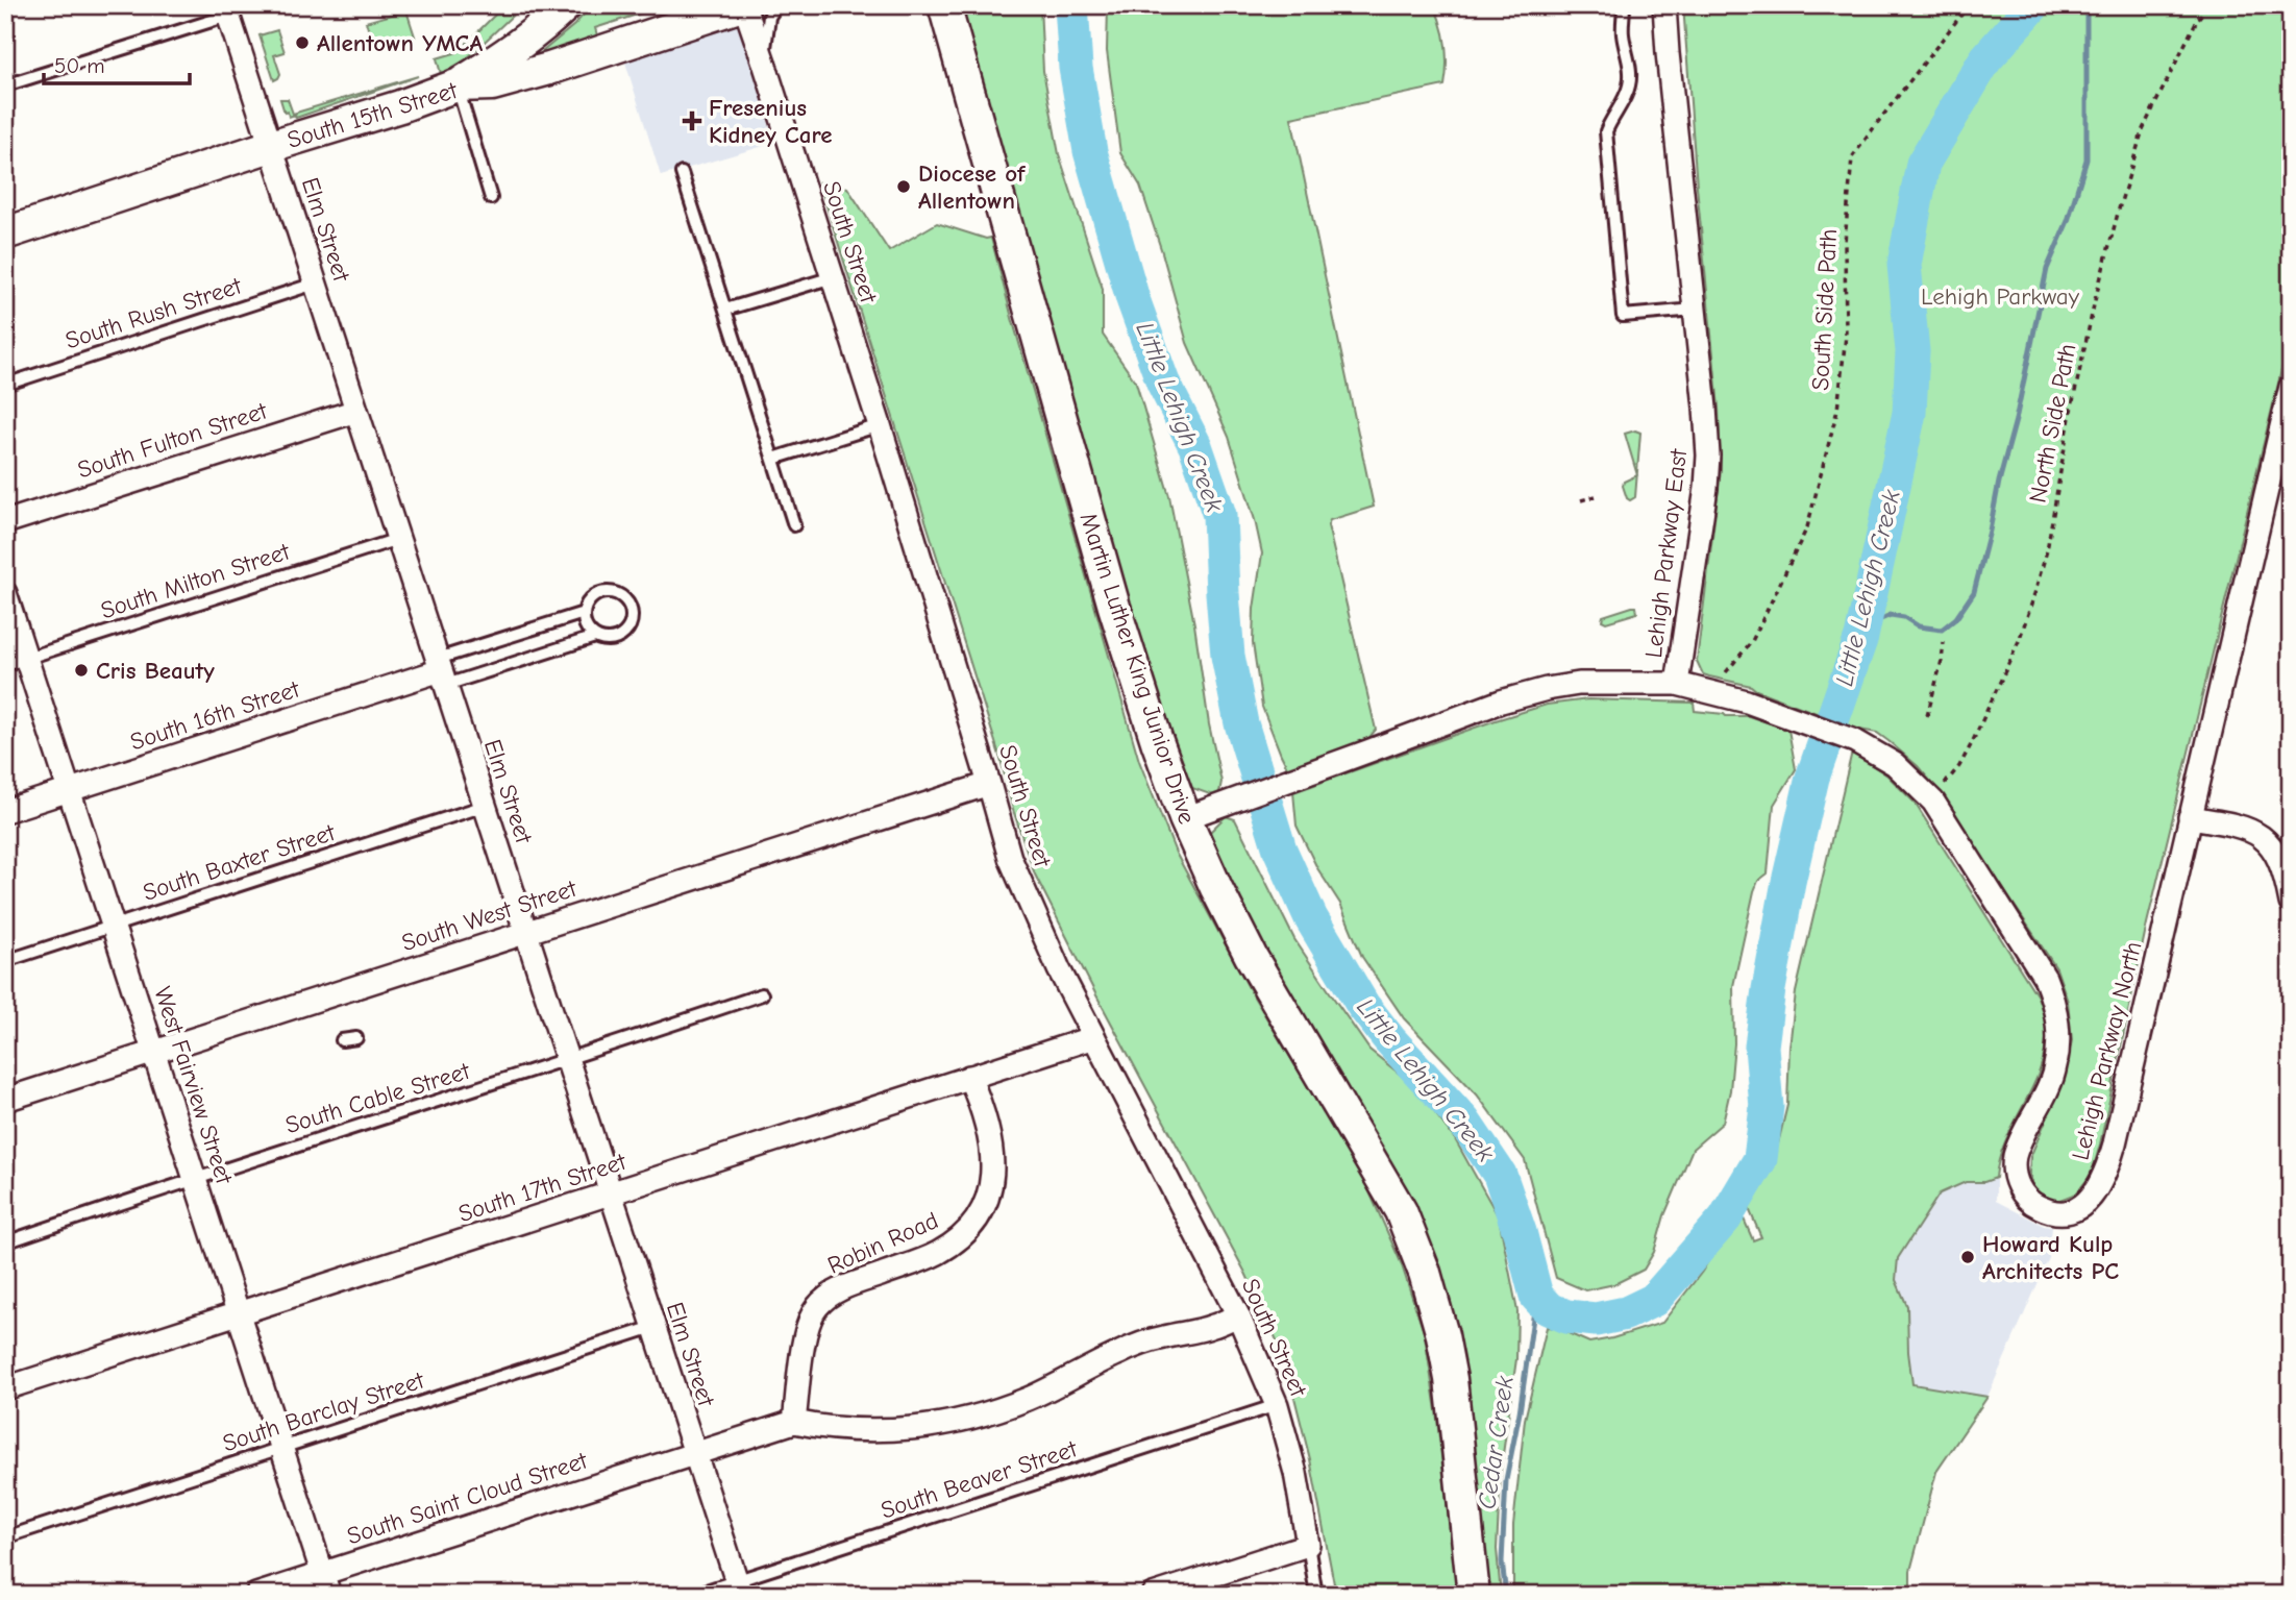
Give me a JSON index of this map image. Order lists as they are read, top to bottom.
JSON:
{
  "streets": {
    "main road": ["South 15th Street", "Martin Luther King Junior Drive"],
    "street": [
      "Elm Street",
      "South Street",
      "South Fulton Street",
      "Lehigh Parkway East",
      "South 16th Street",
      "South West Street",
      "Lehigh Parkway North",
      "West Fairview Street",
      "South 17th Street",
      "Robin Road",
      "South Saint Cloud Street"
    ],
    "lane": [
      "South Rush Street",
      "South Milton Street",
      "South Baxter Street",
      "South Cable Street",
      "South Barclay Street",
      "South Beaver Street"
    ],
    "path": ["South Side Path", "North Side Path"]
  },
  "crossings": [
    ["South 15th Street", "Elm Street"],
    ["South 15th Street", "South Street"],
    ["Elm Street", "South Rush Street"],
    ["Elm Street", "South Fulton Street"],
    ["Elm Street", "South Milton Street"],
    ["Elm Street", "South 16th Street"],
    ["Elm Street", "South Baxter Street"],
    ["Elm Street", "South West Street"],
    ["Elm Street", "South Cable Street"],
    ["Elm Street", "South 17th Street"],
    ["Elm Street", "South Barclay Street"],
    ["Elm Street", "South Beaver Street"],
    ["Elm Street", "South Saint Cloud Street"],
    ["South Street", "South West Street"],
    ["South Street", "South 17th Street"],
    ["South Street", "South Beaver Street"],
    ["North Side Path", "Lehigh Parkway North"],
    ["Lehigh Parkway East", "Martin Luther King Junior Drive"],
    ["Lehigh Parkway East", "Lehigh Parkway North"],
    ["South Milton Street", "West Fairview Street"],
    ["South 16th Street", "West Fairview Street"],
    ["South Baxter Street", "West Fairview Street"],
    ["South West Street", "West Fairview Street"],
    ["West Fairview Street", "South Cable Street"],
    ["West Fairview Street", "South 17th Street"],
    ["West Fairview Street", "South Barclay Street"],
    ["West Fairview Street", "South Saint Cloud Street"],
    ["South 17th Street", "Robin Road"],
    ["Robin Road", "South Saint Cloud Street"]
  ],
  "water": ["Little Lehigh Creek", "Cedar Creek"],
  "parks": ["Lehigh Parkway"],
  "places": {
    "other": [
      "Allentown YMCA",
      "Diocese of Allentown",
      "Cris Beauty",
      "Howard Kulp Architects PC"
    ],
    "health": ["Fresenius Kidney Care"]
  },
  "scale_bar": "50 m"
}
